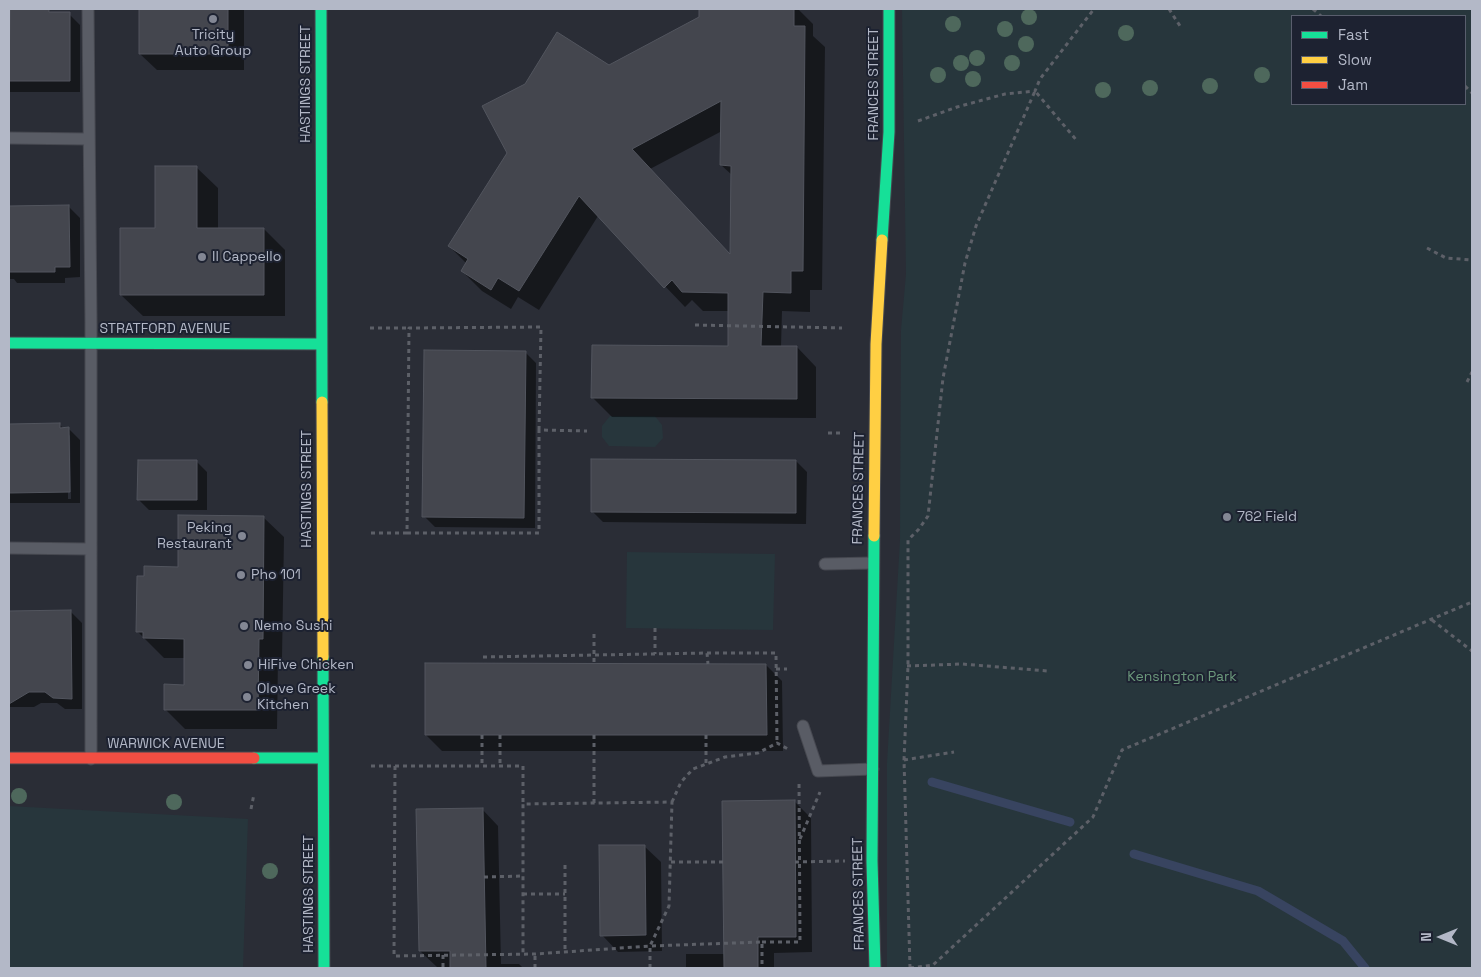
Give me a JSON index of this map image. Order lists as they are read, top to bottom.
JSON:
{
  "streets": {
    "street": [
      "HASTINGS STREET",
      "FRANCES STREET",
      "STRATFORD AVENUE",
      "WARWICK AVENUE"
    ]
  },
  "crossings": [
    ["HASTINGS STREET", "STRATFORD AVENUE"],
    ["HASTINGS STREET", "WARWICK AVENUE"]
  ],
  "parks": ["Kensington Park"],
  "places": [
    "Tricity Auto Group",
    "Il Cappello",
    "762 Field",
    "Peking Restaurant",
    "Pho 101",
    "Nemo Sushi",
    "HiFive Chicken",
    "Olove Greek Kitchen"
  ],
  "legend": ["Fast", "Slow", "Jam"],
  "north": "left"
}
